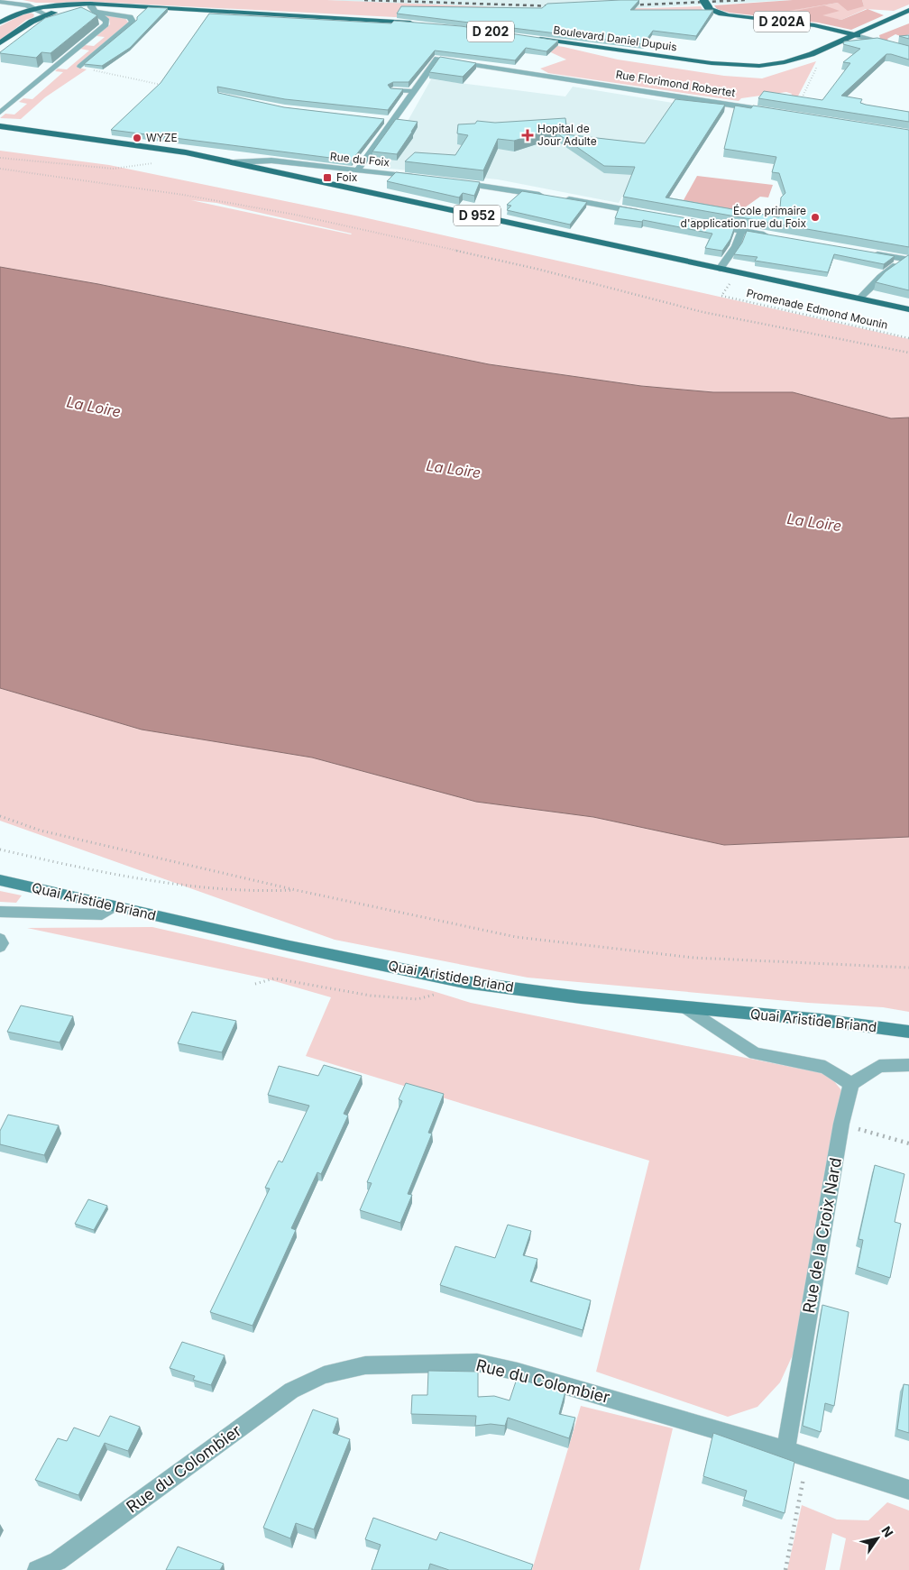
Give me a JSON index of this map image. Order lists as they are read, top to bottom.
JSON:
{
  "streets": {
    "main road": [
      "D 202A",
      "Boulevard Daniel Dupuis",
      "D 952",
      "Quai Aristide Briand"
    ],
    "street": [
      "Rue Florimond Robertet",
      "Rue du Foix",
      "Rue de la Croix Nard",
      "Rue du Colombier"
    ],
    "path": ["Promenade Edmond Mounin"]
  },
  "crossings": [
    ["D 202A", "Boulevard Daniel Dupuis"],
    ["Rue du Foix", "D 952"],
    ["Rue de la Croix Nard", "Rue du Colombier"]
  ],
  "water": ["La Loire"],
  "places": {
    "health": ["Hopital de Jour Adulte"],
    "other": ["WYZE", "École primaire d'application rue du Foix"],
    "transit": ["Foix"]
  },
  "north": "top right"
}
